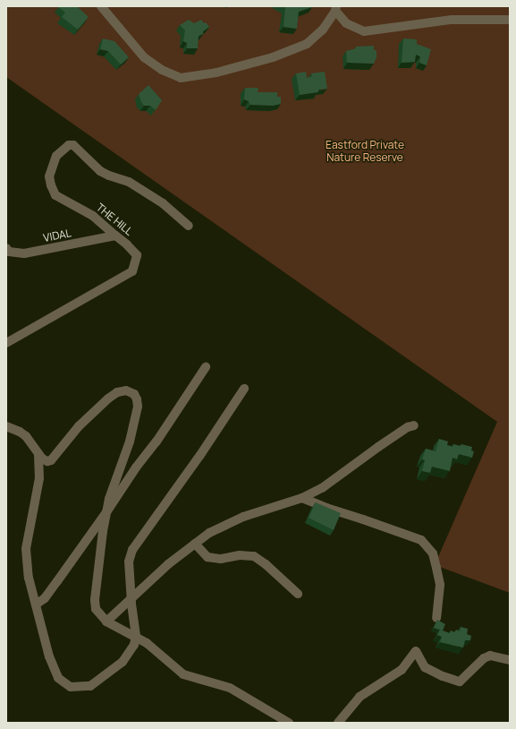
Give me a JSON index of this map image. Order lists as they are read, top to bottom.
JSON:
{
  "streets": {
    "street": ["THE HILL", "VIDAL"]
  },
  "crossings": [
    ["THE HILL", "VIDAL"]
  ],
  "parks": ["Eastford Private Nature Reserve"]
}
